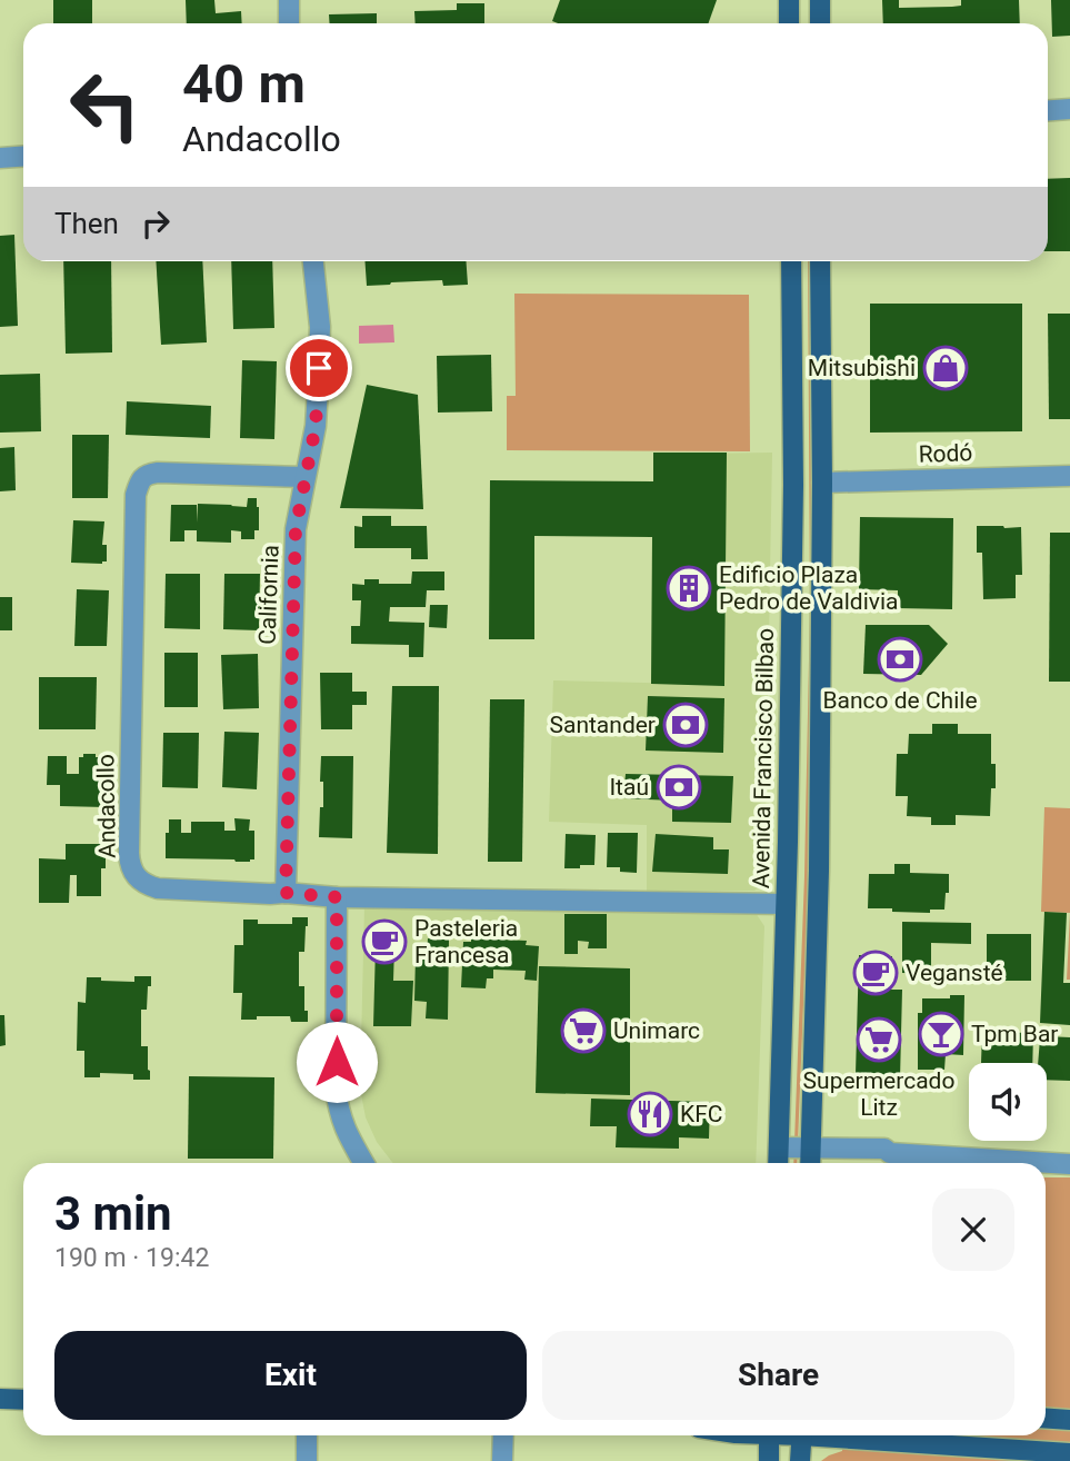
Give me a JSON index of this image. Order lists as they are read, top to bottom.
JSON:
{
  "streets": {
    "main road": ["Avenida Francisco Bilbao"],
    "street": ["Rodó", "California", "Andacollo"]
  },
  "crossings": [
    ["California", "Andacollo"],
    ["Avenida Francisco Bilbao", "Andacollo"]
  ],
  "places": {
    "shop": ["Mitsubishi"],
    "building": ["Edificio Plaza Pedro de Valdivia"],
    "bank": ["Banco de Chile", "Santander", "Itaú"],
    "cafe": ["Pasteleria Francesa", "Vegansté"],
    "supermarket": ["Unimarc", "Supermercado Litz"],
    "bar": ["Tpm Bar"],
    "restaurant": ["KFC"]
  },
  "page": {
    "turn": ["40 m", "Andacollo"],
    "then": "Then",
    "heading": ["3 min", "190 m · 19:42"],
    "buttons": ["Exit", "Share"]
  }
}
